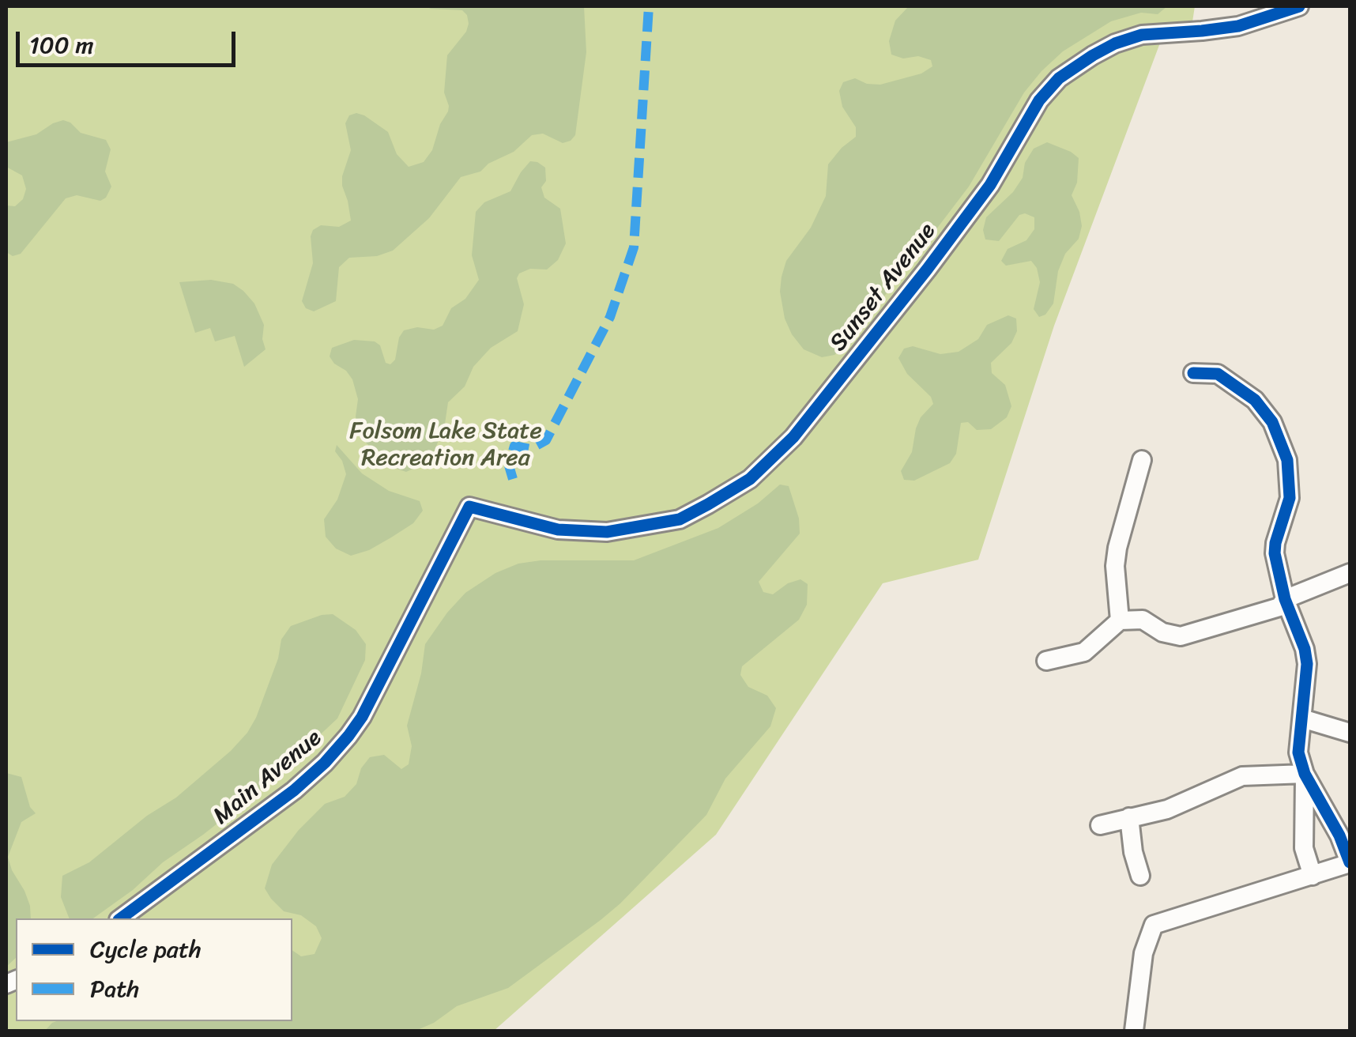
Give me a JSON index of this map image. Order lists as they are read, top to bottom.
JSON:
{
  "streets": {
    "street": ["Sunset Avenue", "Main Avenue"]
  },
  "crossings": [
    ["Sunset Avenue", "Main Avenue"]
  ],
  "parks": ["Folsom Lake State Recreation Area"],
  "legend": ["Cycle path", "Path"],
  "scale_bar": "100 m"
}
